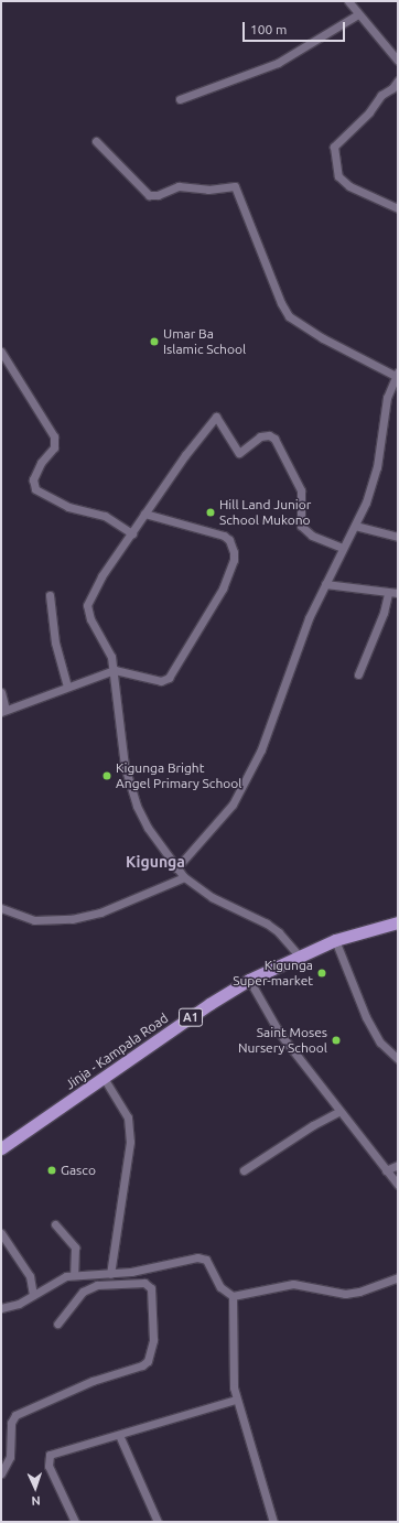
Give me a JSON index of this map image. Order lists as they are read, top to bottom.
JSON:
{
  "streets": {
    "highway": ["A1", "Jinja - Kampala Road"]
  },
  "districts": ["Kigunga"],
  "places": [
    "Umar Ba Islamic School",
    "Hill Land Junior School Mukono",
    "Kigunga Bright Angel Primary School",
    "Kigunga Super-market",
    "Saint Moses Nursery School",
    "Gasco"
  ],
  "scale_bar": "100 m",
  "north": "bottom"
}
